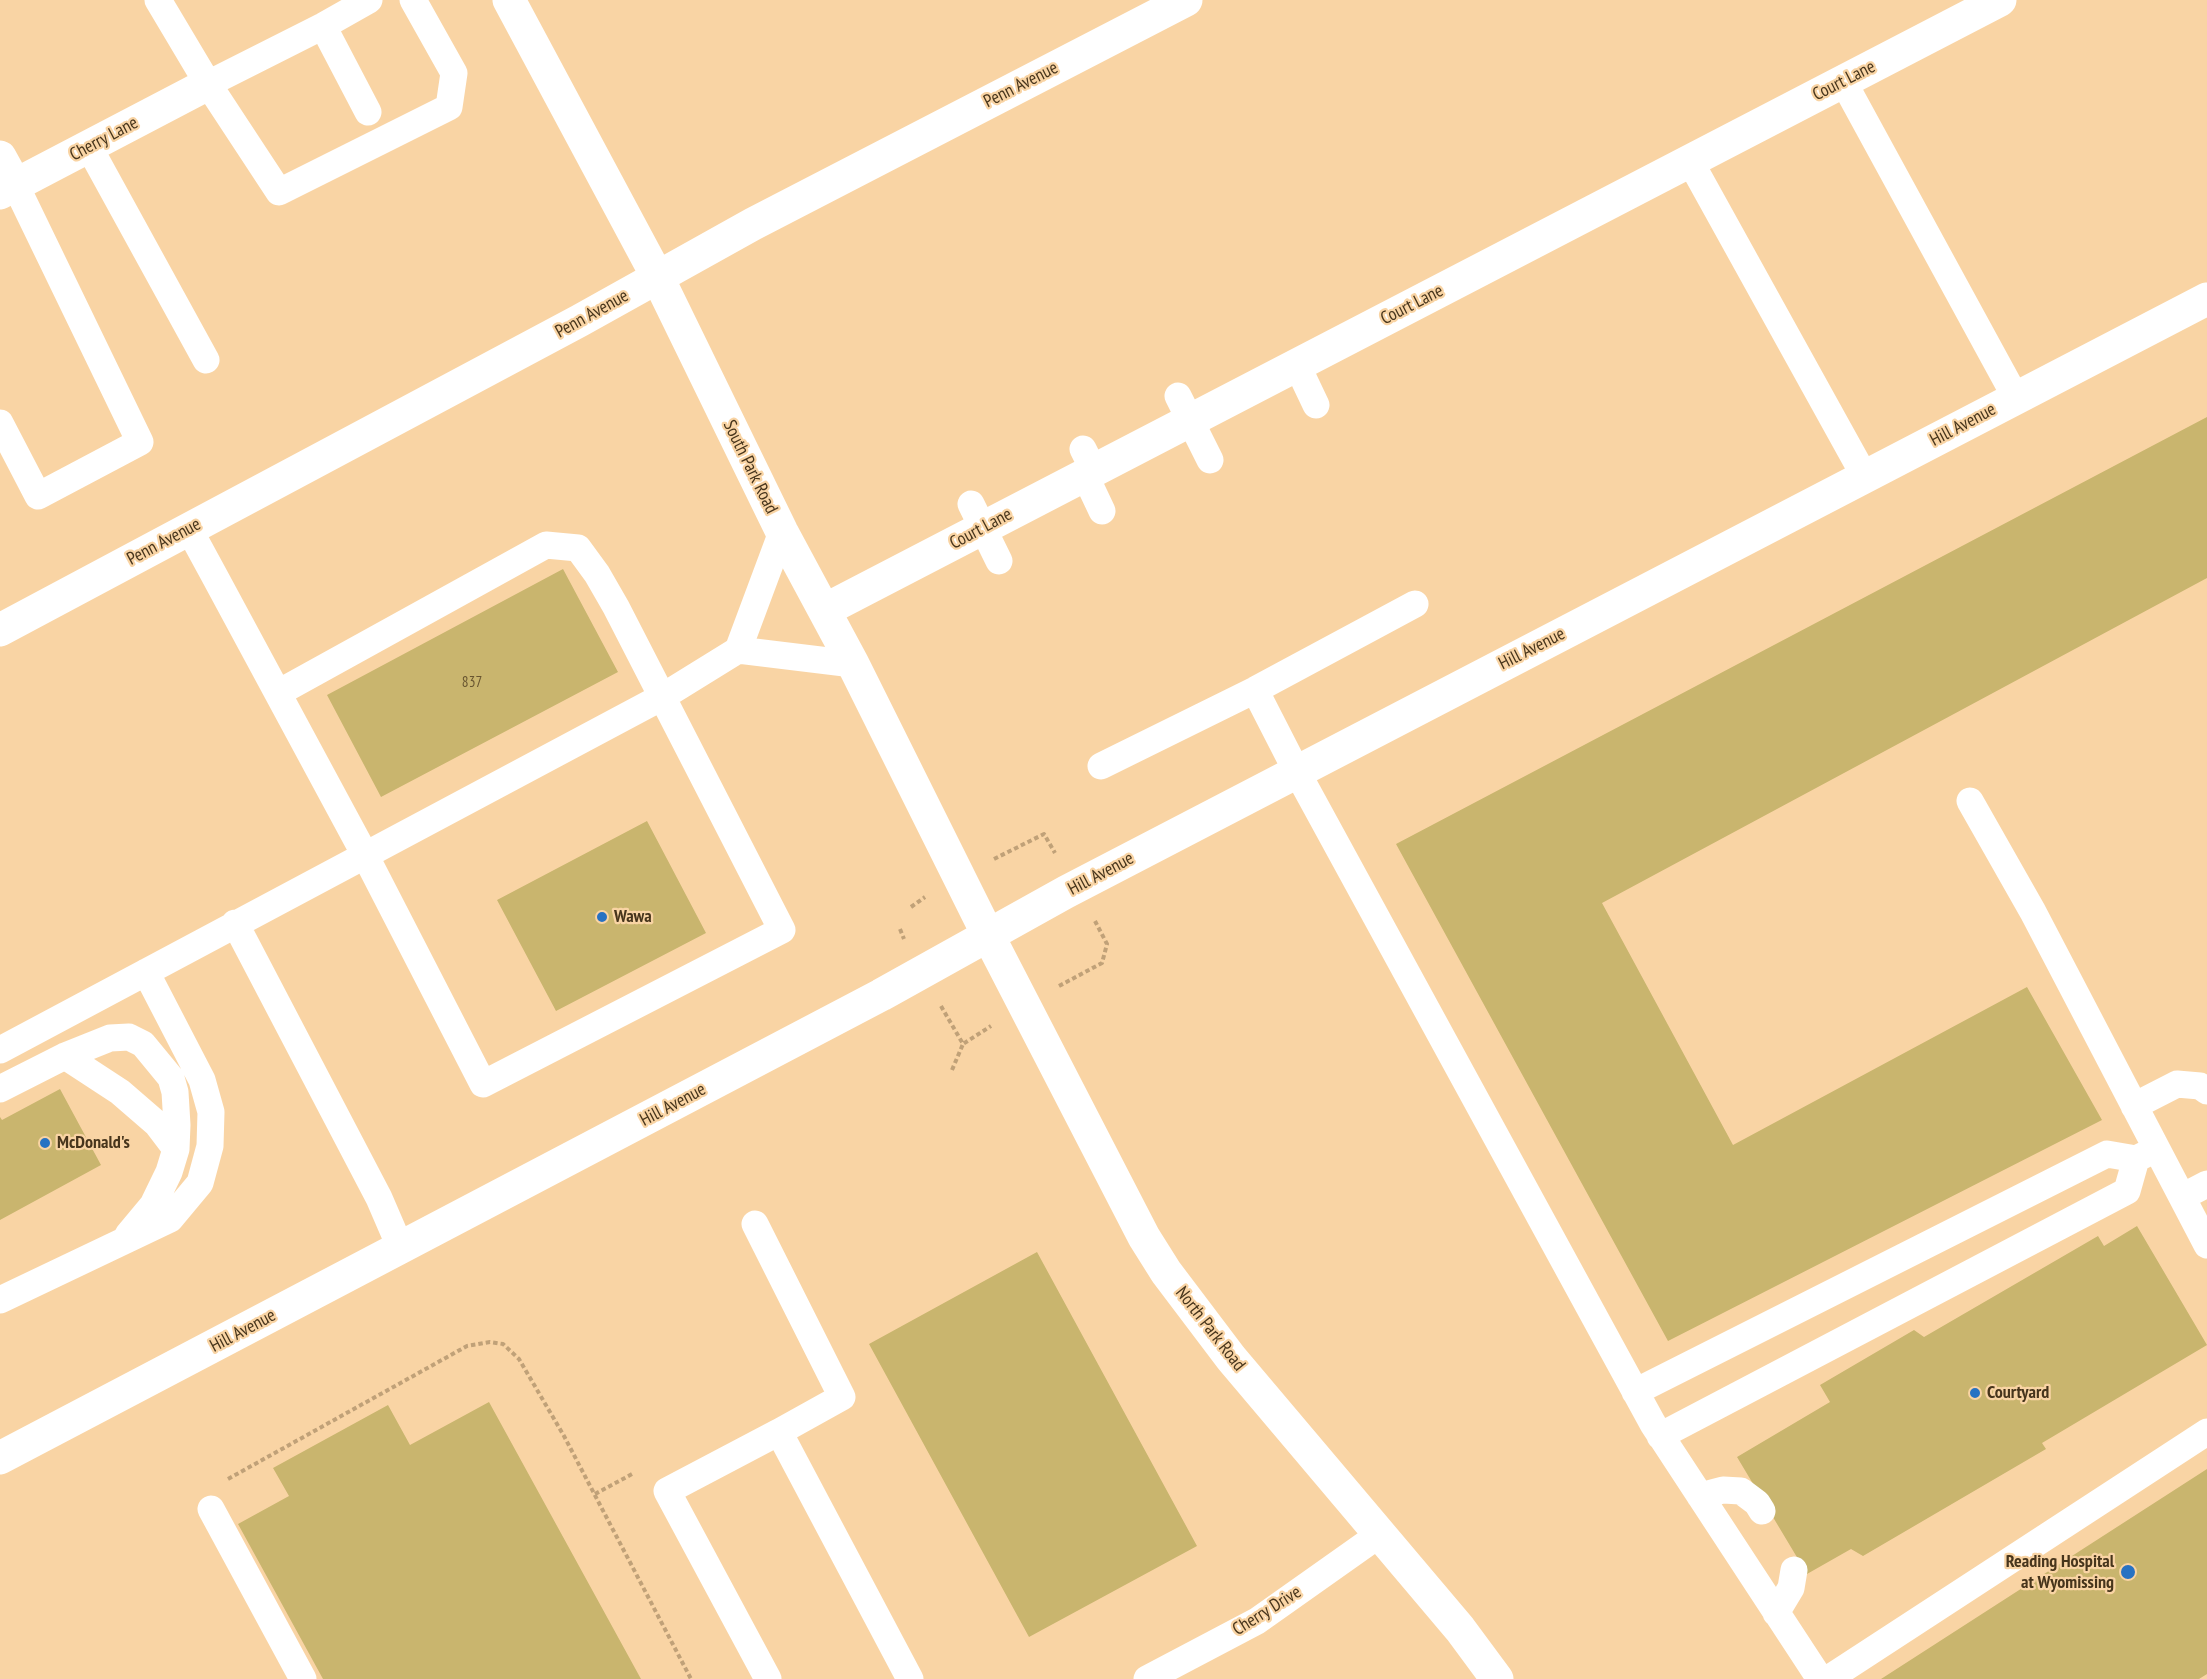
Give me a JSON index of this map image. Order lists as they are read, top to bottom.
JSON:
{
  "streets": {
    "street": [
      "Court Lane",
      "Penn Avenue",
      "Cherry Lane",
      "Hill Avenue",
      "South Park Road",
      "North Park Road"
    ],
    "lane": ["Cherry Drive"]
  },
  "crossings": [
    ["Court Lane", "South Park Road"],
    ["Penn Avenue", "South Park Road"],
    ["Hill Avenue", "South Park Road"],
    ["Hill Avenue", "North Park Road"],
    ["South Park Road", "North Park Road"],
    ["North Park Road", "Cherry Drive"]
  ],
  "places": [
    "Wawa",
    "McDonald's",
    "Courtyard",
    "Reading Hospital at Wyomissing"
  ],
  "house_numbers": ["837"]
}
